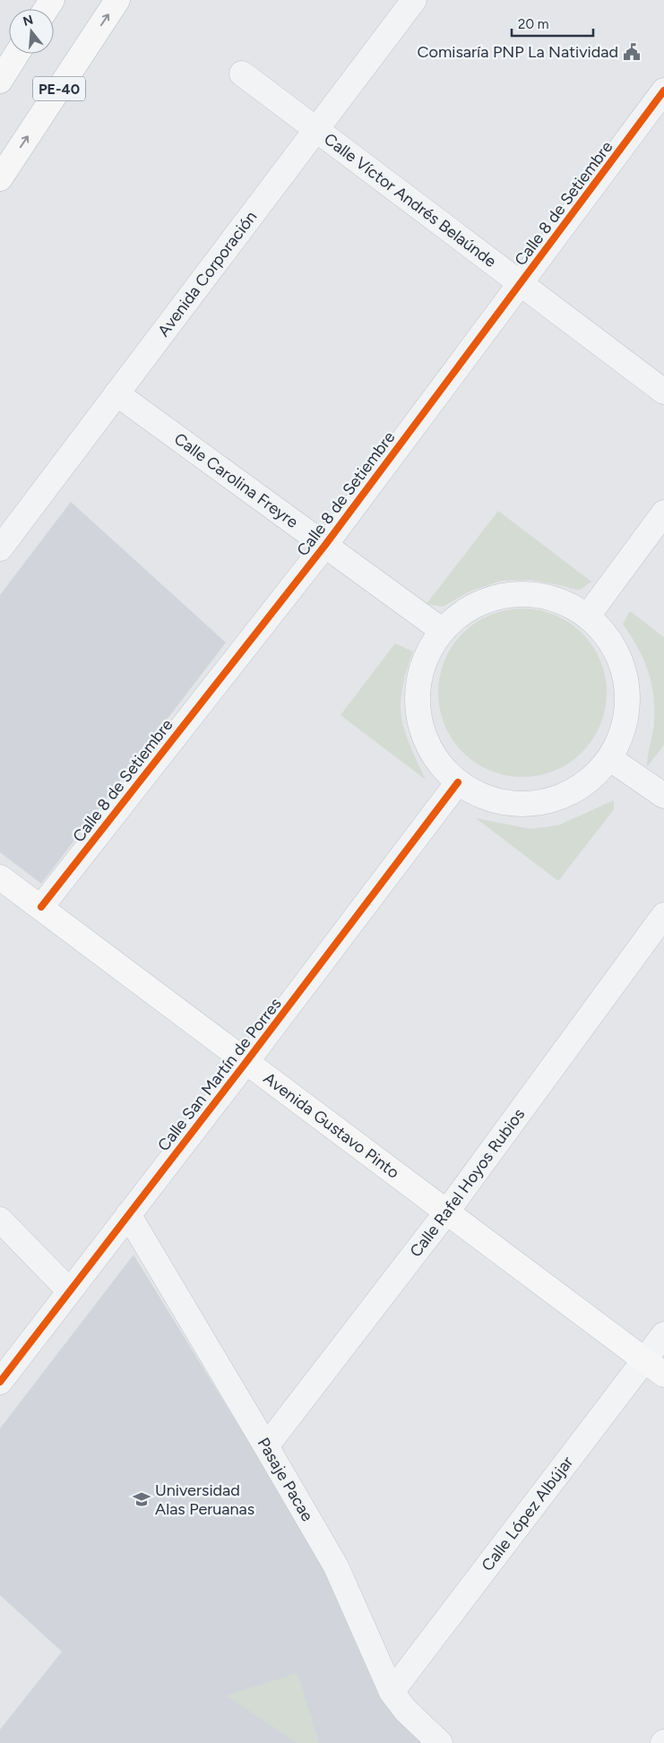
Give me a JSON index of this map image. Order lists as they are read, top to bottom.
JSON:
{
  "streets": {
    "main road": ["PE-40", "Avenida Gustavo Pinto"],
    "street": [
      "Calle Víctor Andrés Belaúnde",
      "Calle 8 de Setiembre",
      "Avenida Corporación",
      "Calle Carolina Freyre",
      "Calle San Martín de Porres",
      "Calle Rafel Hoyos Rubios",
      "Pasaje Pacae",
      "Calle López Albújar"
    ]
  },
  "crossings": [
    ["Calle Víctor Andrés Belaúnde", "Calle 8 de Setiembre"],
    ["Calle Víctor Andrés Belaúnde", "Avenida Corporación"],
    ["Calle 8 de Setiembre", "Calle Carolina Freyre"],
    ["Calle 8 de Setiembre", "Avenida Gustavo Pinto"],
    ["Avenida Corporación", "Calle Carolina Freyre"],
    ["Calle San Martín de Porres", "Avenida Gustavo Pinto"],
    ["Calle San Martín de Porres", "Pasaje Pacae"],
    ["Avenida Gustavo Pinto", "Calle Rafel Hoyos Rubios"],
    ["Avenida Gustavo Pinto", "Calle López Albújar"],
    ["Calle Rafel Hoyos Rubios", "Pasaje Pacae"],
    ["Pasaje Pacae", "Calle López Albújar"]
  ],
  "places": {
    "public building": ["Comisaría PNP La Natividad"],
    "school or university": ["Universidad Alas Peruanas"]
  },
  "scale_bar": "20 m",
  "north": "top"
}
